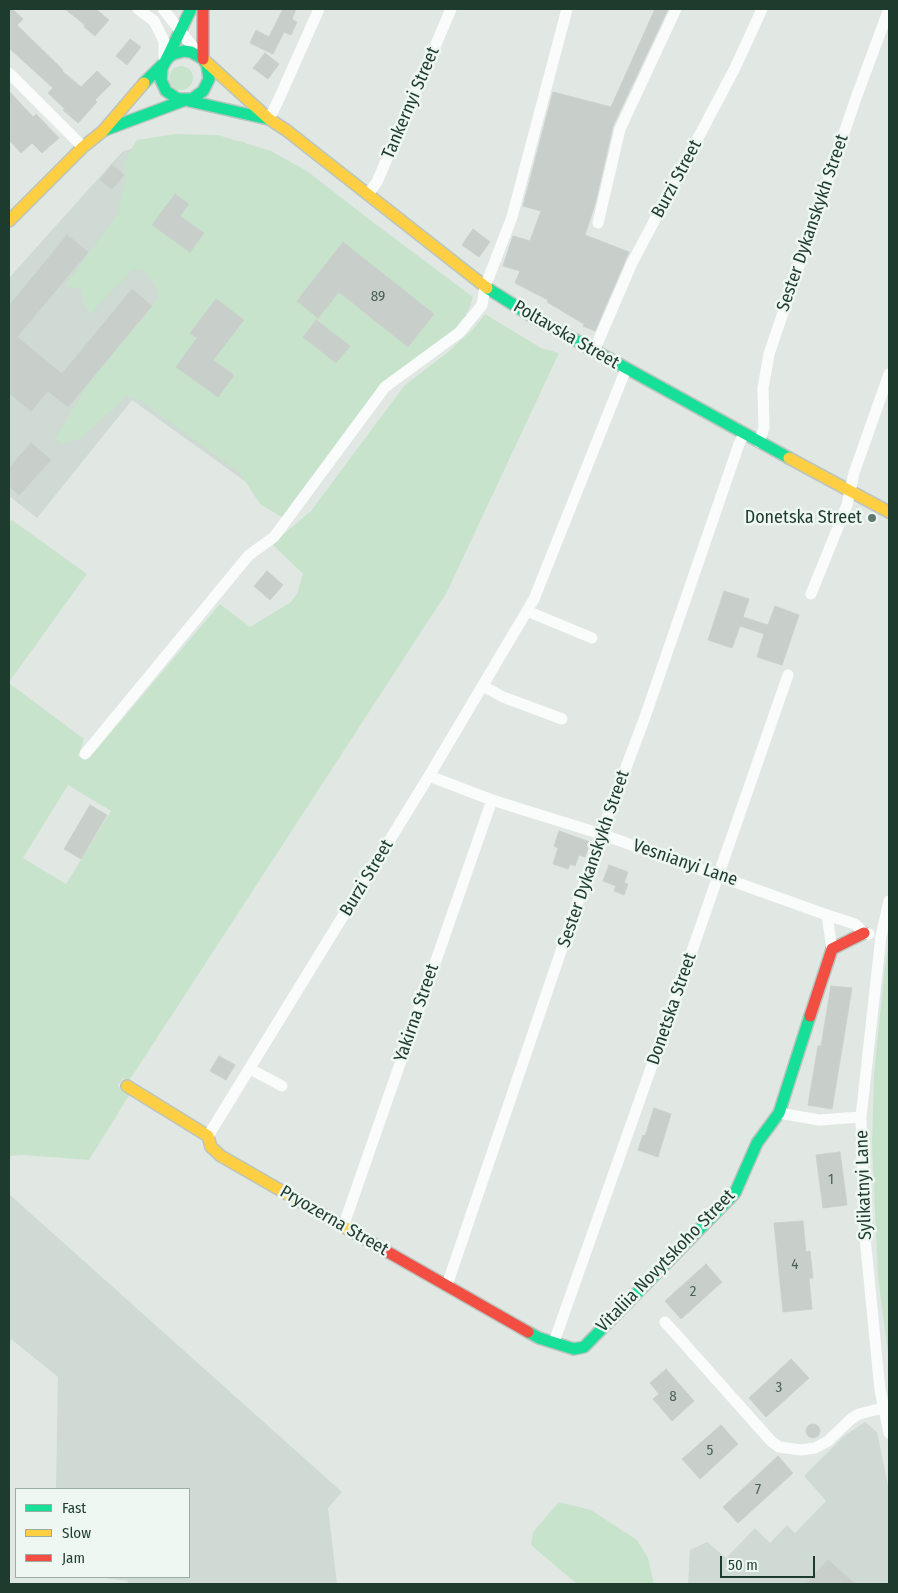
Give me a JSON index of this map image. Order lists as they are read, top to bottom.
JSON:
{
  "streets": {
    "street": [
      "Tankernyi Street",
      "Burzi Street",
      "Sester Dykanskykh Street",
      "Poltavska Street",
      "Vesnianyi Lane",
      "Donetska Street",
      "Yakirna Street",
      "Sylikatnyi Lane",
      "Pryozerna Street",
      "Vitaliia Novytskoho Street"
    ]
  },
  "crossings": [
    ["Tankernyi Street", "Poltavska Street"],
    ["Burzi Street", "Poltavska Street"],
    ["Burzi Street", "Vesnianyi Lane"],
    ["Burzi Street", "Pryozerna Street"],
    ["Sester Dykanskykh Street", "Poltavska Street"],
    ["Sester Dykanskykh Street", "Vesnianyi Lane"],
    ["Sester Dykanskykh Street", "Pryozerna Street"],
    ["Vesnianyi Lane", "Donetska Street"],
    ["Vesnianyi Lane", "Yakirna Street"],
    ["Vesnianyi Lane", "Sylikatnyi Lane"],
    ["Vesnianyi Lane", "Vitaliia Novytskoho Street"],
    ["Donetska Street", "Pryozerna Street"],
    ["Donetska Street", "Vitaliia Novytskoho Street"],
    ["Yakirna Street", "Pryozerna Street"],
    ["Pryozerna Street", "Vitaliia Novytskoho Street"]
  ],
  "places": ["Donetska Street"],
  "house_numbers": [
    "89",
    "1",
    "4",
    "2",
    "3",
    "8",
    "5",
    "7"
  ],
  "legend": ["Fast", "Slow", "Jam"],
  "scale_bar": "50 m"
}
